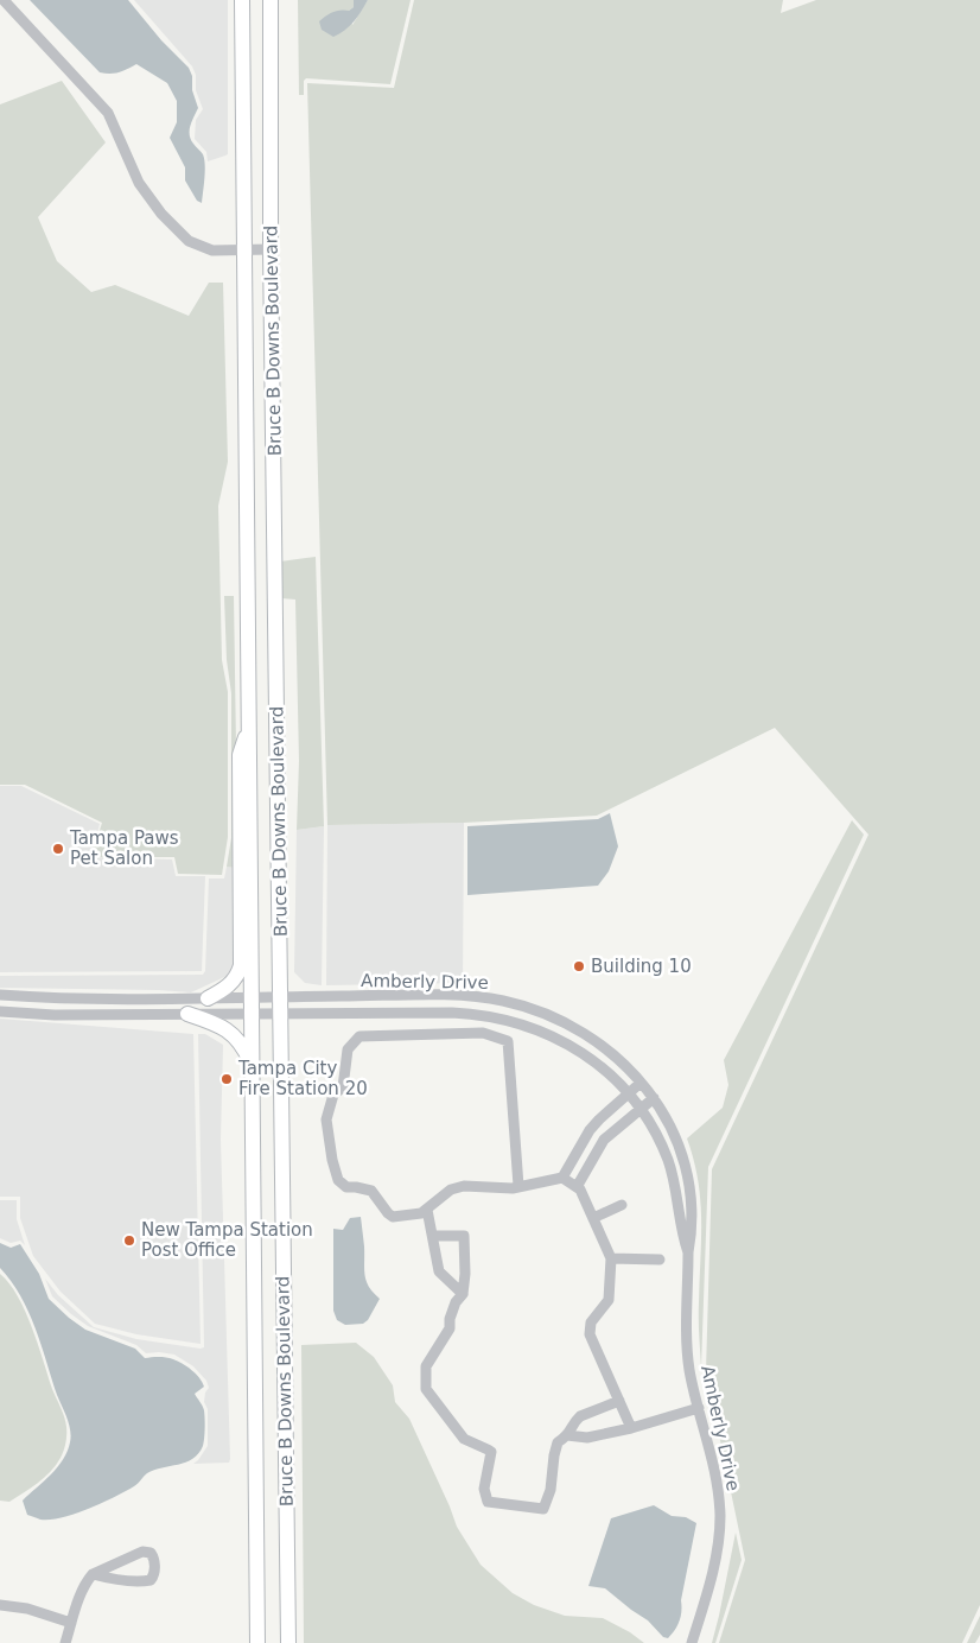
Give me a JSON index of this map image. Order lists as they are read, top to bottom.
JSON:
{
  "streets": {
    "main road": ["Bruce B Downs Boulevard"],
    "street": ["Amberly Drive"]
  },
  "crossings": [
    ["Bruce B Downs Boulevard", "Amberly Drive"]
  ],
  "places": [
    "Tampa Paws Pet Salon",
    "Building 10",
    "Tampa City Fire Station 20",
    "New Tampa Station Post Office"
  ]
}
